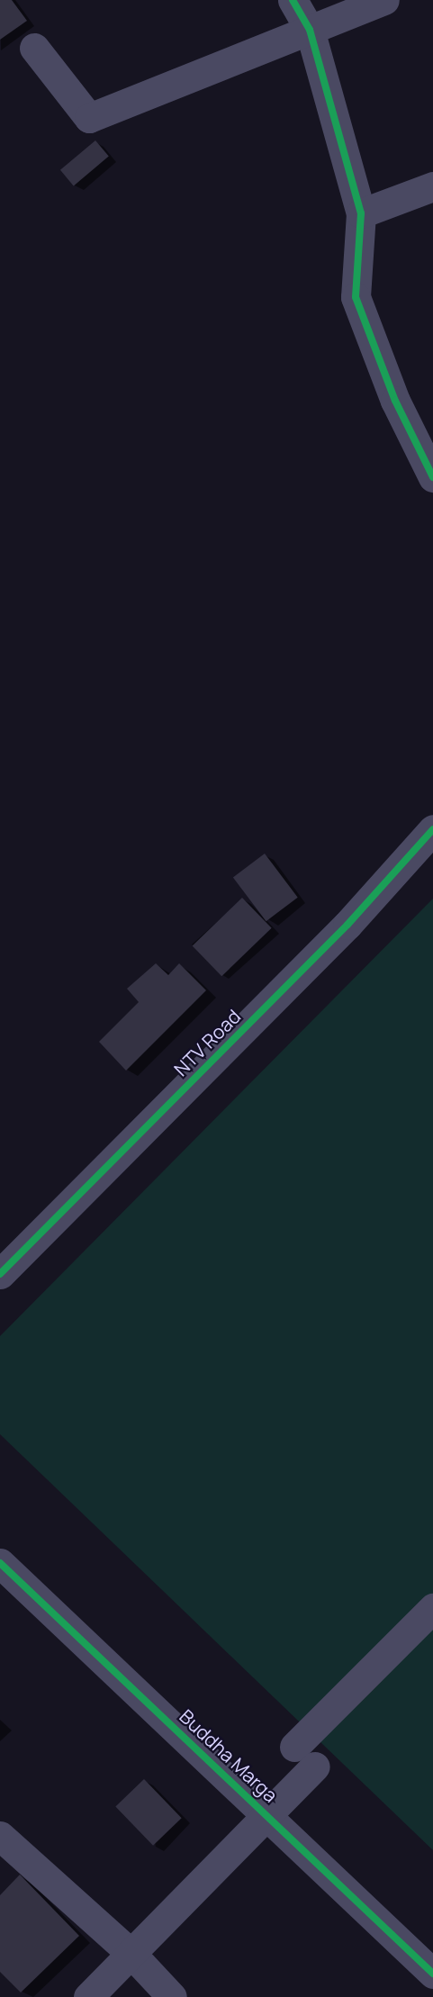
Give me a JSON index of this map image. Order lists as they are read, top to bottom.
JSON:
{
  "streets": {
    "street": ["NTV Road", "Buddha Marga"]
  }
}
